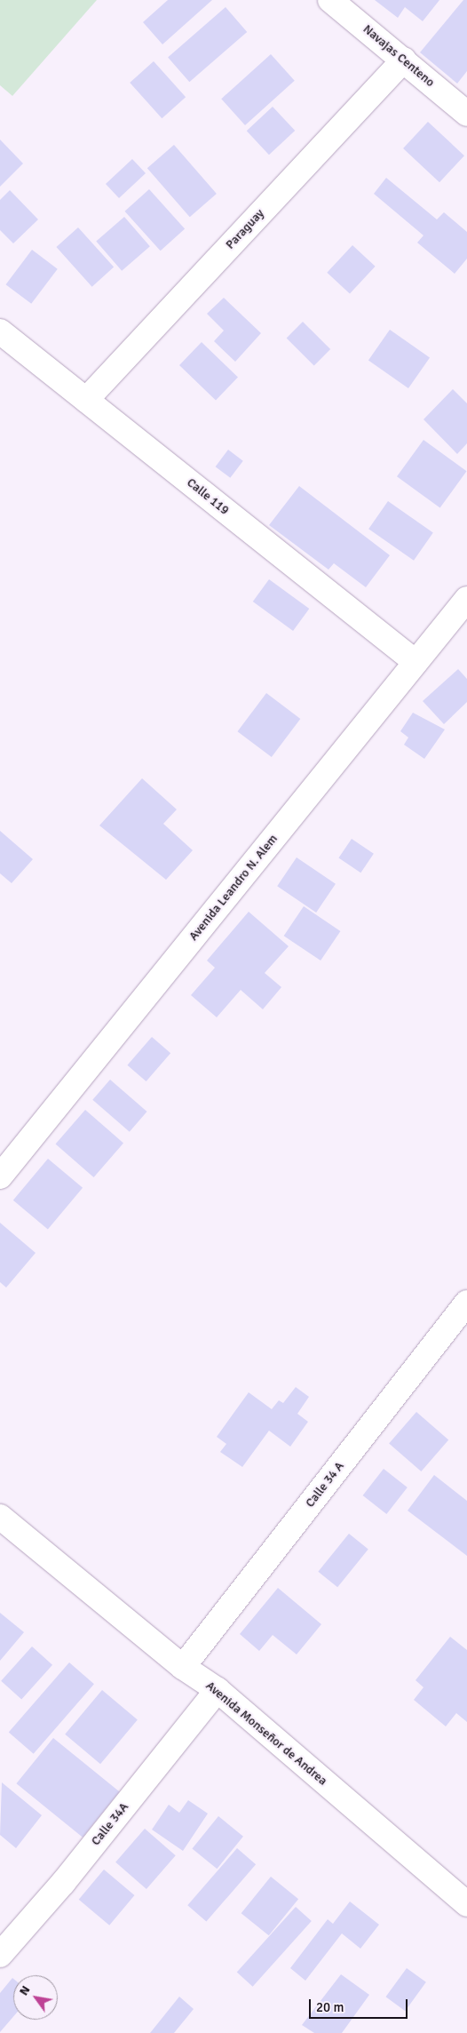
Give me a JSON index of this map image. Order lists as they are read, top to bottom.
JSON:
{
  "streets": {
    "street": [
      "Navajas Centeno",
      "Paraguay",
      "Calle 119",
      "Avenida Leandro N. Alem",
      "Calle 34 A",
      "Avenida Monseñor de Andrea",
      "Calle 34A"
    ]
  },
  "crossings": [
    ["Navajas Centeno", "Paraguay"],
    ["Paraguay", "Calle 119"],
    ["Calle 119", "Avenida Leandro N. Alem"],
    ["Calle 34 A", "Avenida Monseñor de Andrea"],
    ["Avenida Monseñor de Andrea", "Calle 34A"]
  ],
  "scale_bar": "20 m",
  "north": "top left"
}
